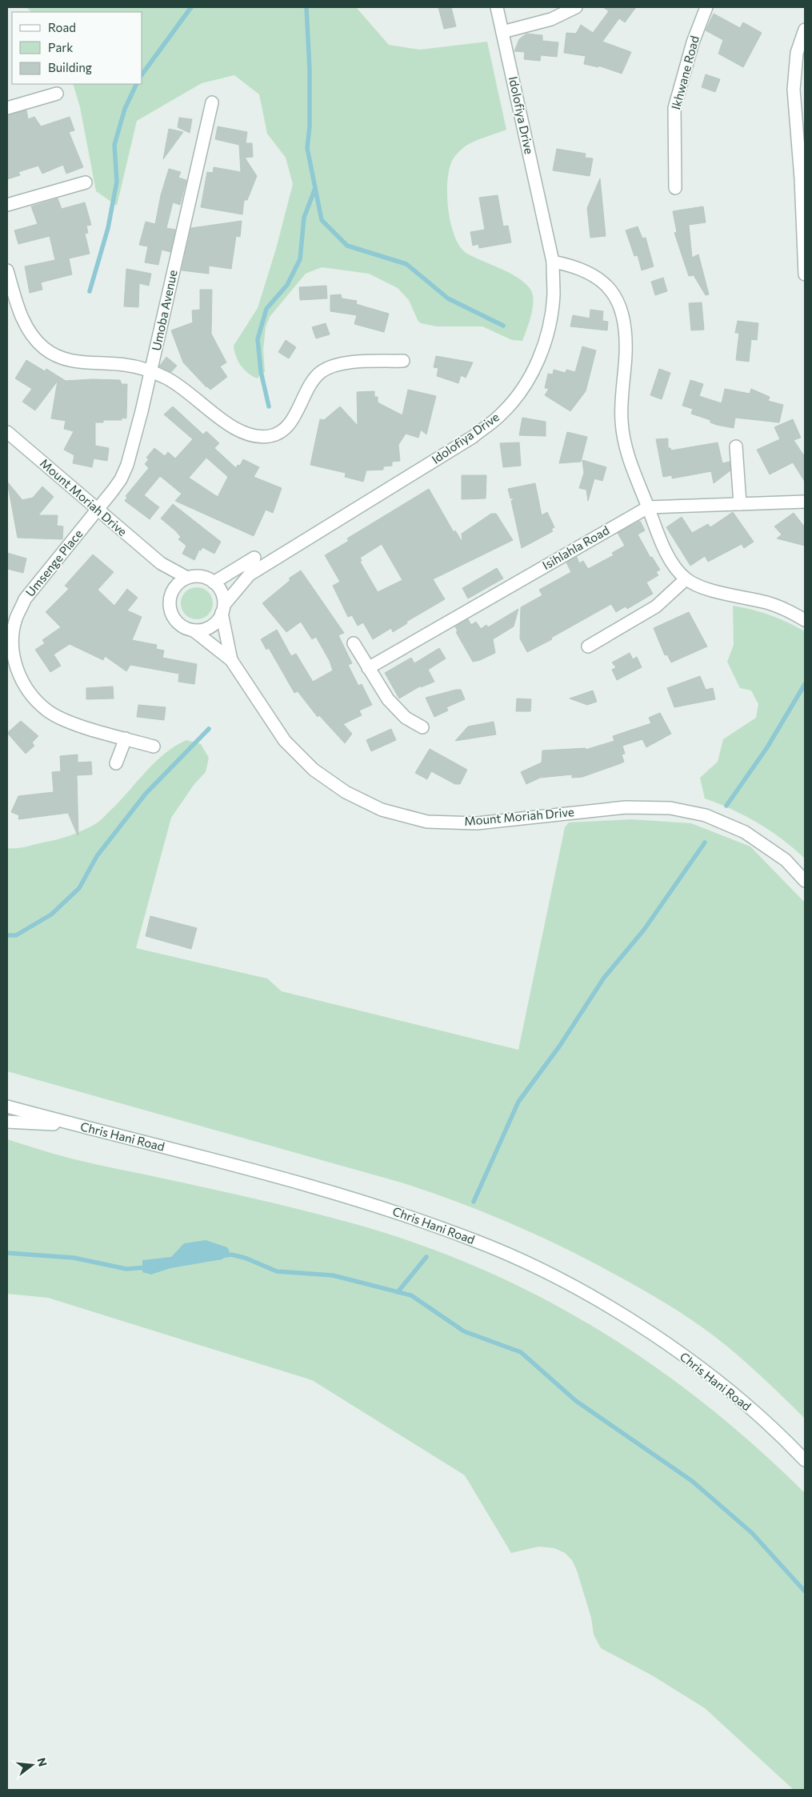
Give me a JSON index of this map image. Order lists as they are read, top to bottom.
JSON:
{
  "streets": {
    "street": [
      "Ikhwane Road",
      "Idolofiya Drive",
      "Umoba Avenue",
      "Mount Moriah Drive",
      "Isihlahla Road",
      "Umsenge Place",
      "Chris Hani Road"
    ]
  },
  "crossings": [
    ["Idolofiya Drive", "Mount Moriah Drive"],
    ["Umoba Avenue", "Mount Moriah Drive"],
    ["Umoba Avenue", "Umsenge Place"],
    ["Mount Moriah Drive", "Umsenge Place"]
  ],
  "legend": ["Road", "Park", "Building"],
  "north": "right"
}
